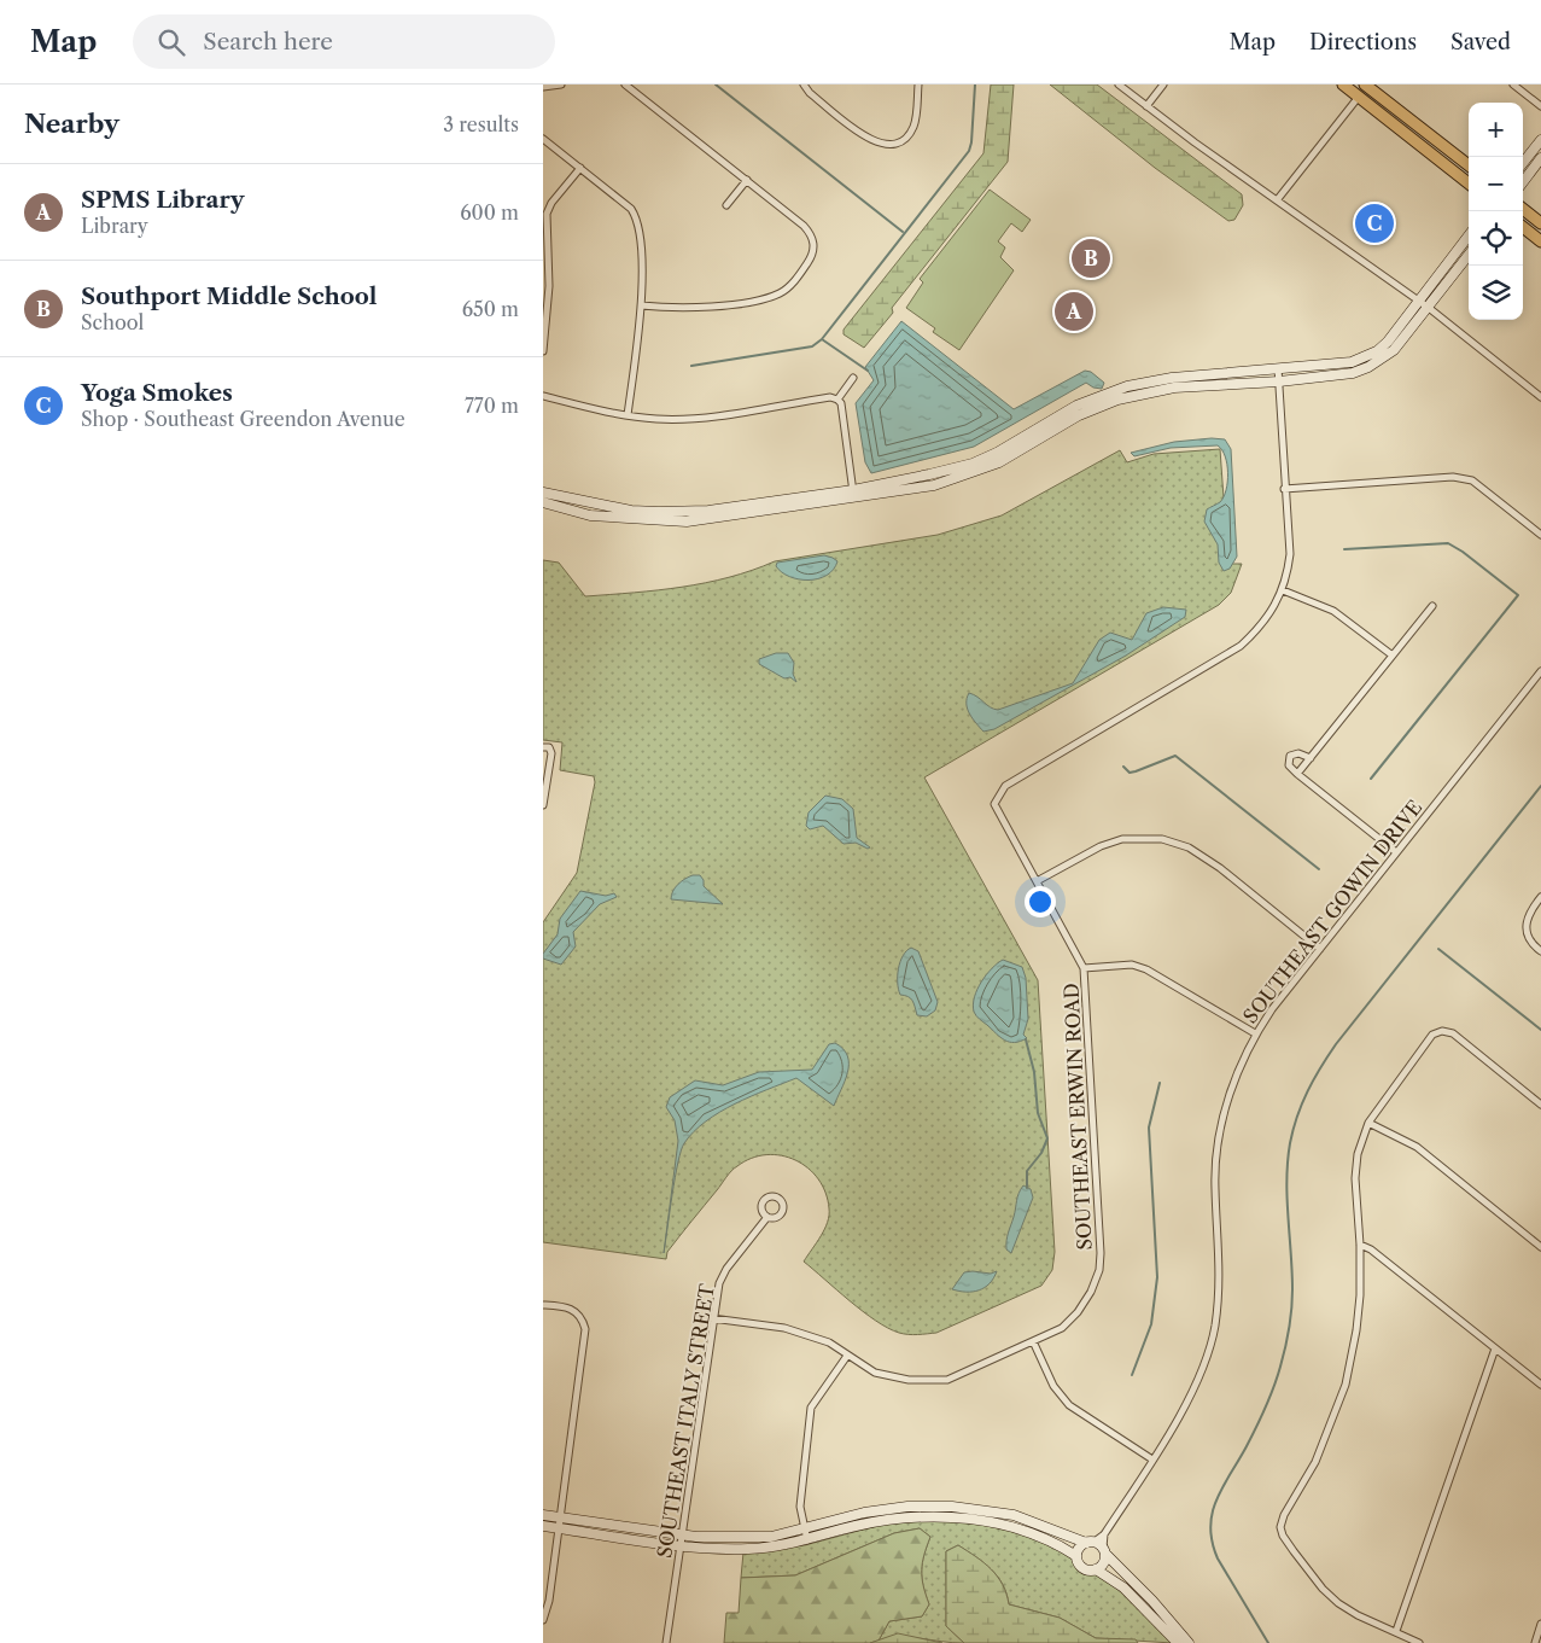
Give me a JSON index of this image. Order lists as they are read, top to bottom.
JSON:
{
  "streets": {
    "street": ["SOUTHEAST GOWIN DRIVE", "SOUTHEAST ERWIN ROAD", "SOUTHEAST ITALY STREET"]
  },
  "crossings": [
    ["SOUTHEAST ERWIN ROAD", "SOUTHEAST ITALY STREET"]
  ],
  "page": {
    "header": "Map",
    "search": "Search here",
    "nav": ["Map", "Directions", "Saved"],
    "heading": ["Nearby", "3 results"],
    "map_buttons": ["+", "−"],
    "list": [
      {
        "mark": "A",
        "name": "SPMS Library",
        "note": "Library",
        "value": "600 m"
      },
      {
        "mark": "B",
        "name": "Southport Middle School",
        "note": "School",
        "value": "650 m"
      },
      {
        "mark": "C",
        "name": "Yoga Smokes",
        "note": "Shop · Southeast Greendon Avenue",
        "value": "770 m"
      }
    ],
    "pins": ["C", "B", "A"]
  }
}
